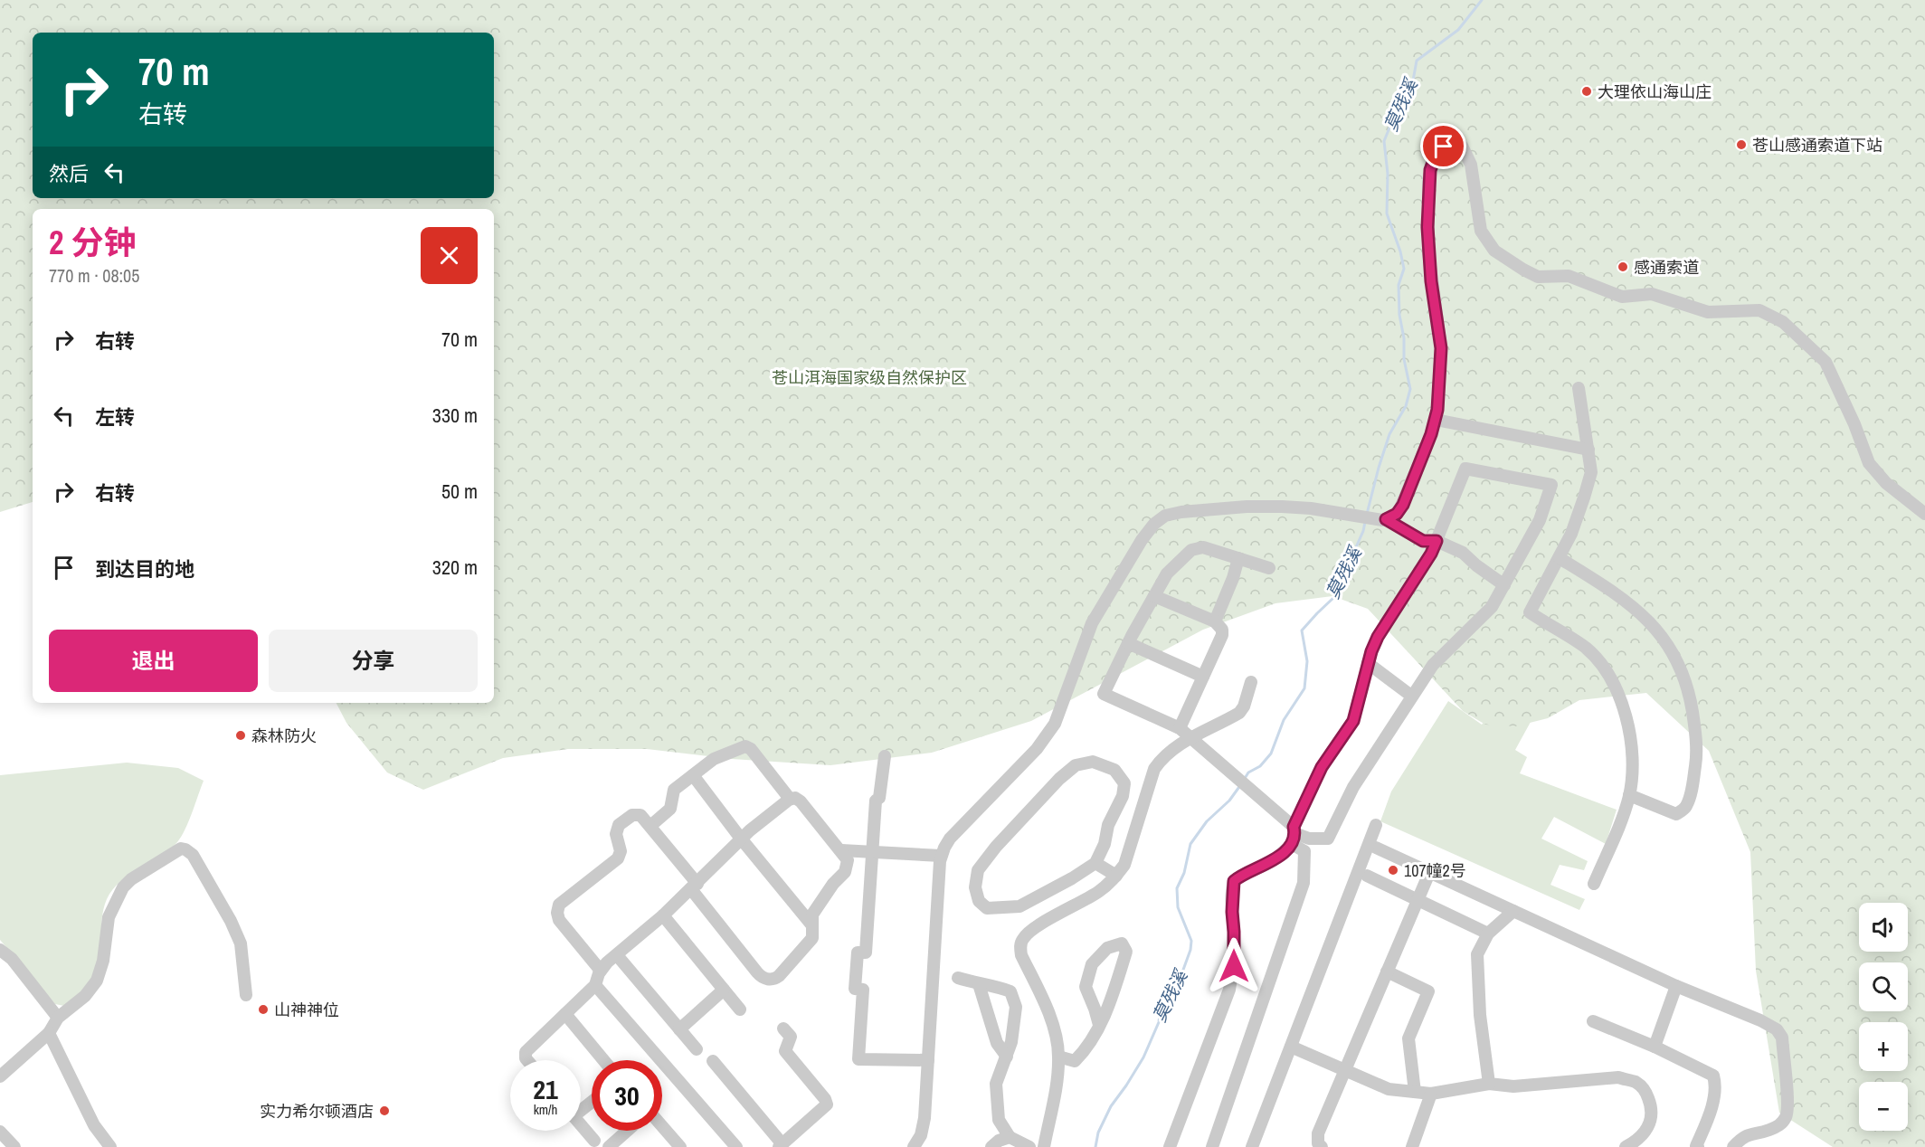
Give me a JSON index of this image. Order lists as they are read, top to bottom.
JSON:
{
  "water": ["莫残溪"],
  "parks": ["苍山洱海国家级自然保护区"],
  "places": [
    "大理依山海山庄",
    "苍山感通索道下站",
    "感通索道",
    "森林防火",
    "107幢2号",
    "山神神位",
    "实力希尔顿酒店"
  ],
  "page": {
    "turn": ["70 m", "右转"],
    "then": "然后",
    "heading": ["2 分钟", "770 m · 08:05"],
    "list": [
      {
        "name": "右转",
        "value": "70 m"
      },
      {
        "name": "左转",
        "value": "330 m"
      },
      {
        "name": "右转",
        "value": "50 m"
      },
      {
        "name": "到达目的地",
        "value": "320 m"
      }
    ],
    "buttons": ["退出", "分享"],
    "map_buttons": ["+", "−"],
    "speed": "21 km/h",
    "limit": "30"
  }
}
